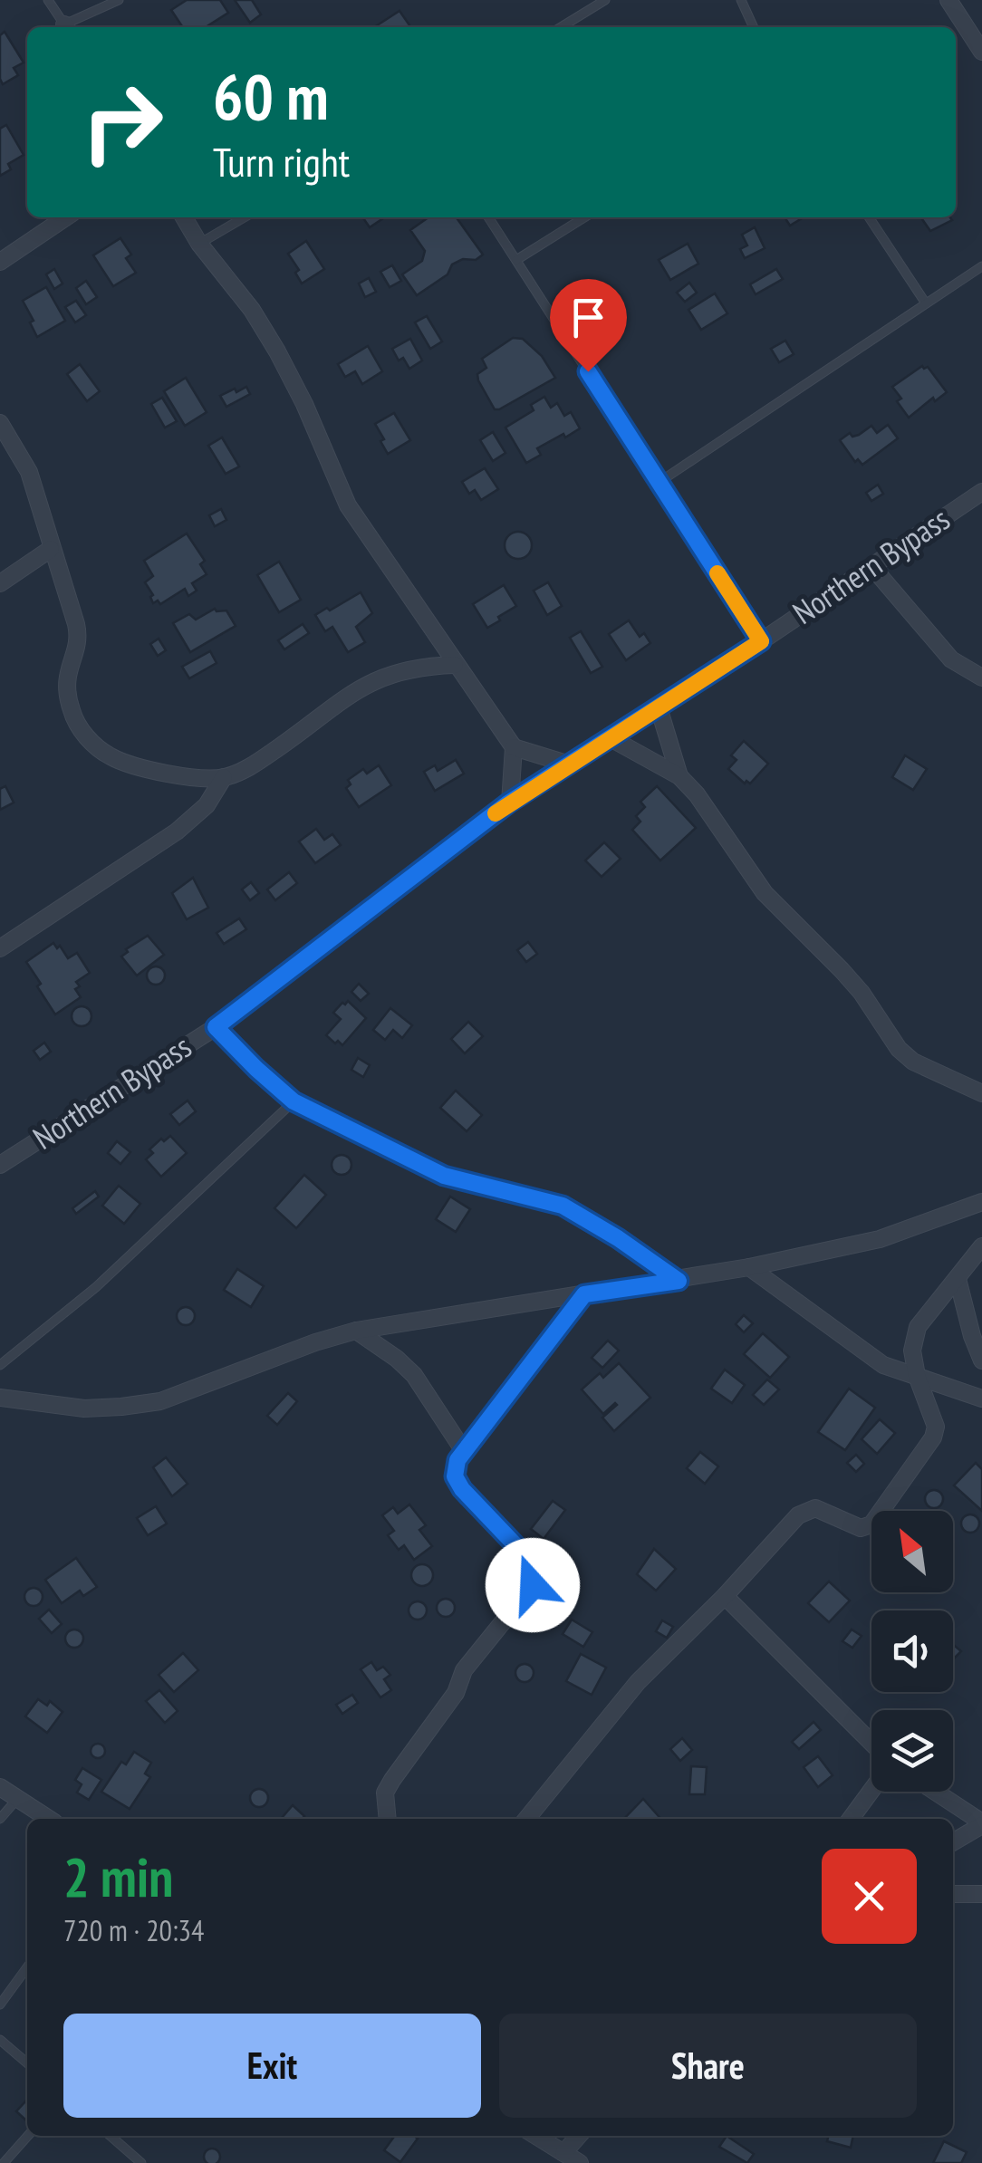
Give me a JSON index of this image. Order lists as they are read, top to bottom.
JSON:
{
  "streets": {
    "street": ["Northern Bypass"]
  },
  "north": "top left",
  "page": {
    "turn": ["60 m", "Turn right"],
    "heading": ["2 min", "720 m · 20:34"],
    "buttons": ["Exit", "Share"]
  }
}
